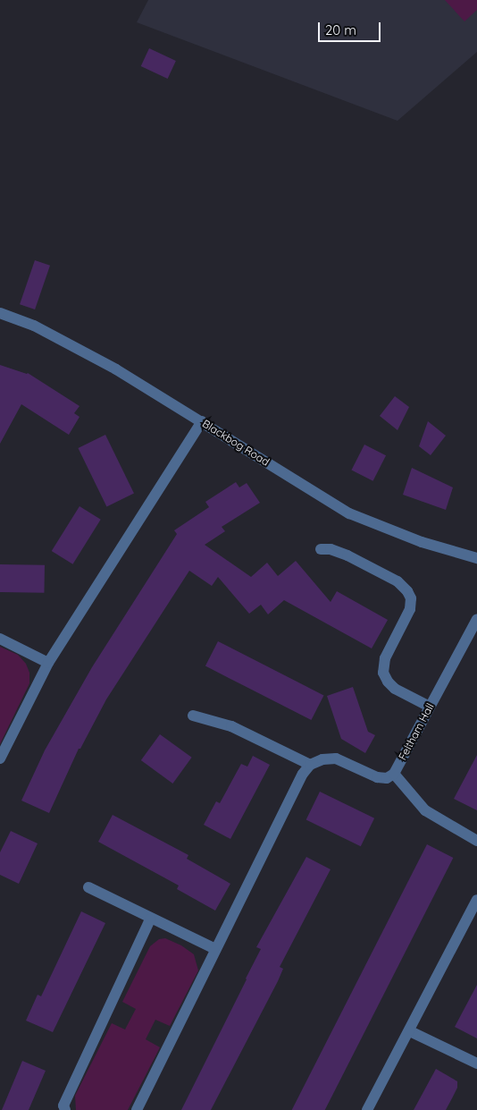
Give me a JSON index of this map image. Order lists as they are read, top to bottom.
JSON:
{
  "streets": {
    "street": ["Blackbog Road", "Feltham Hall"]
  },
  "scale_bar": "20 m"
}
